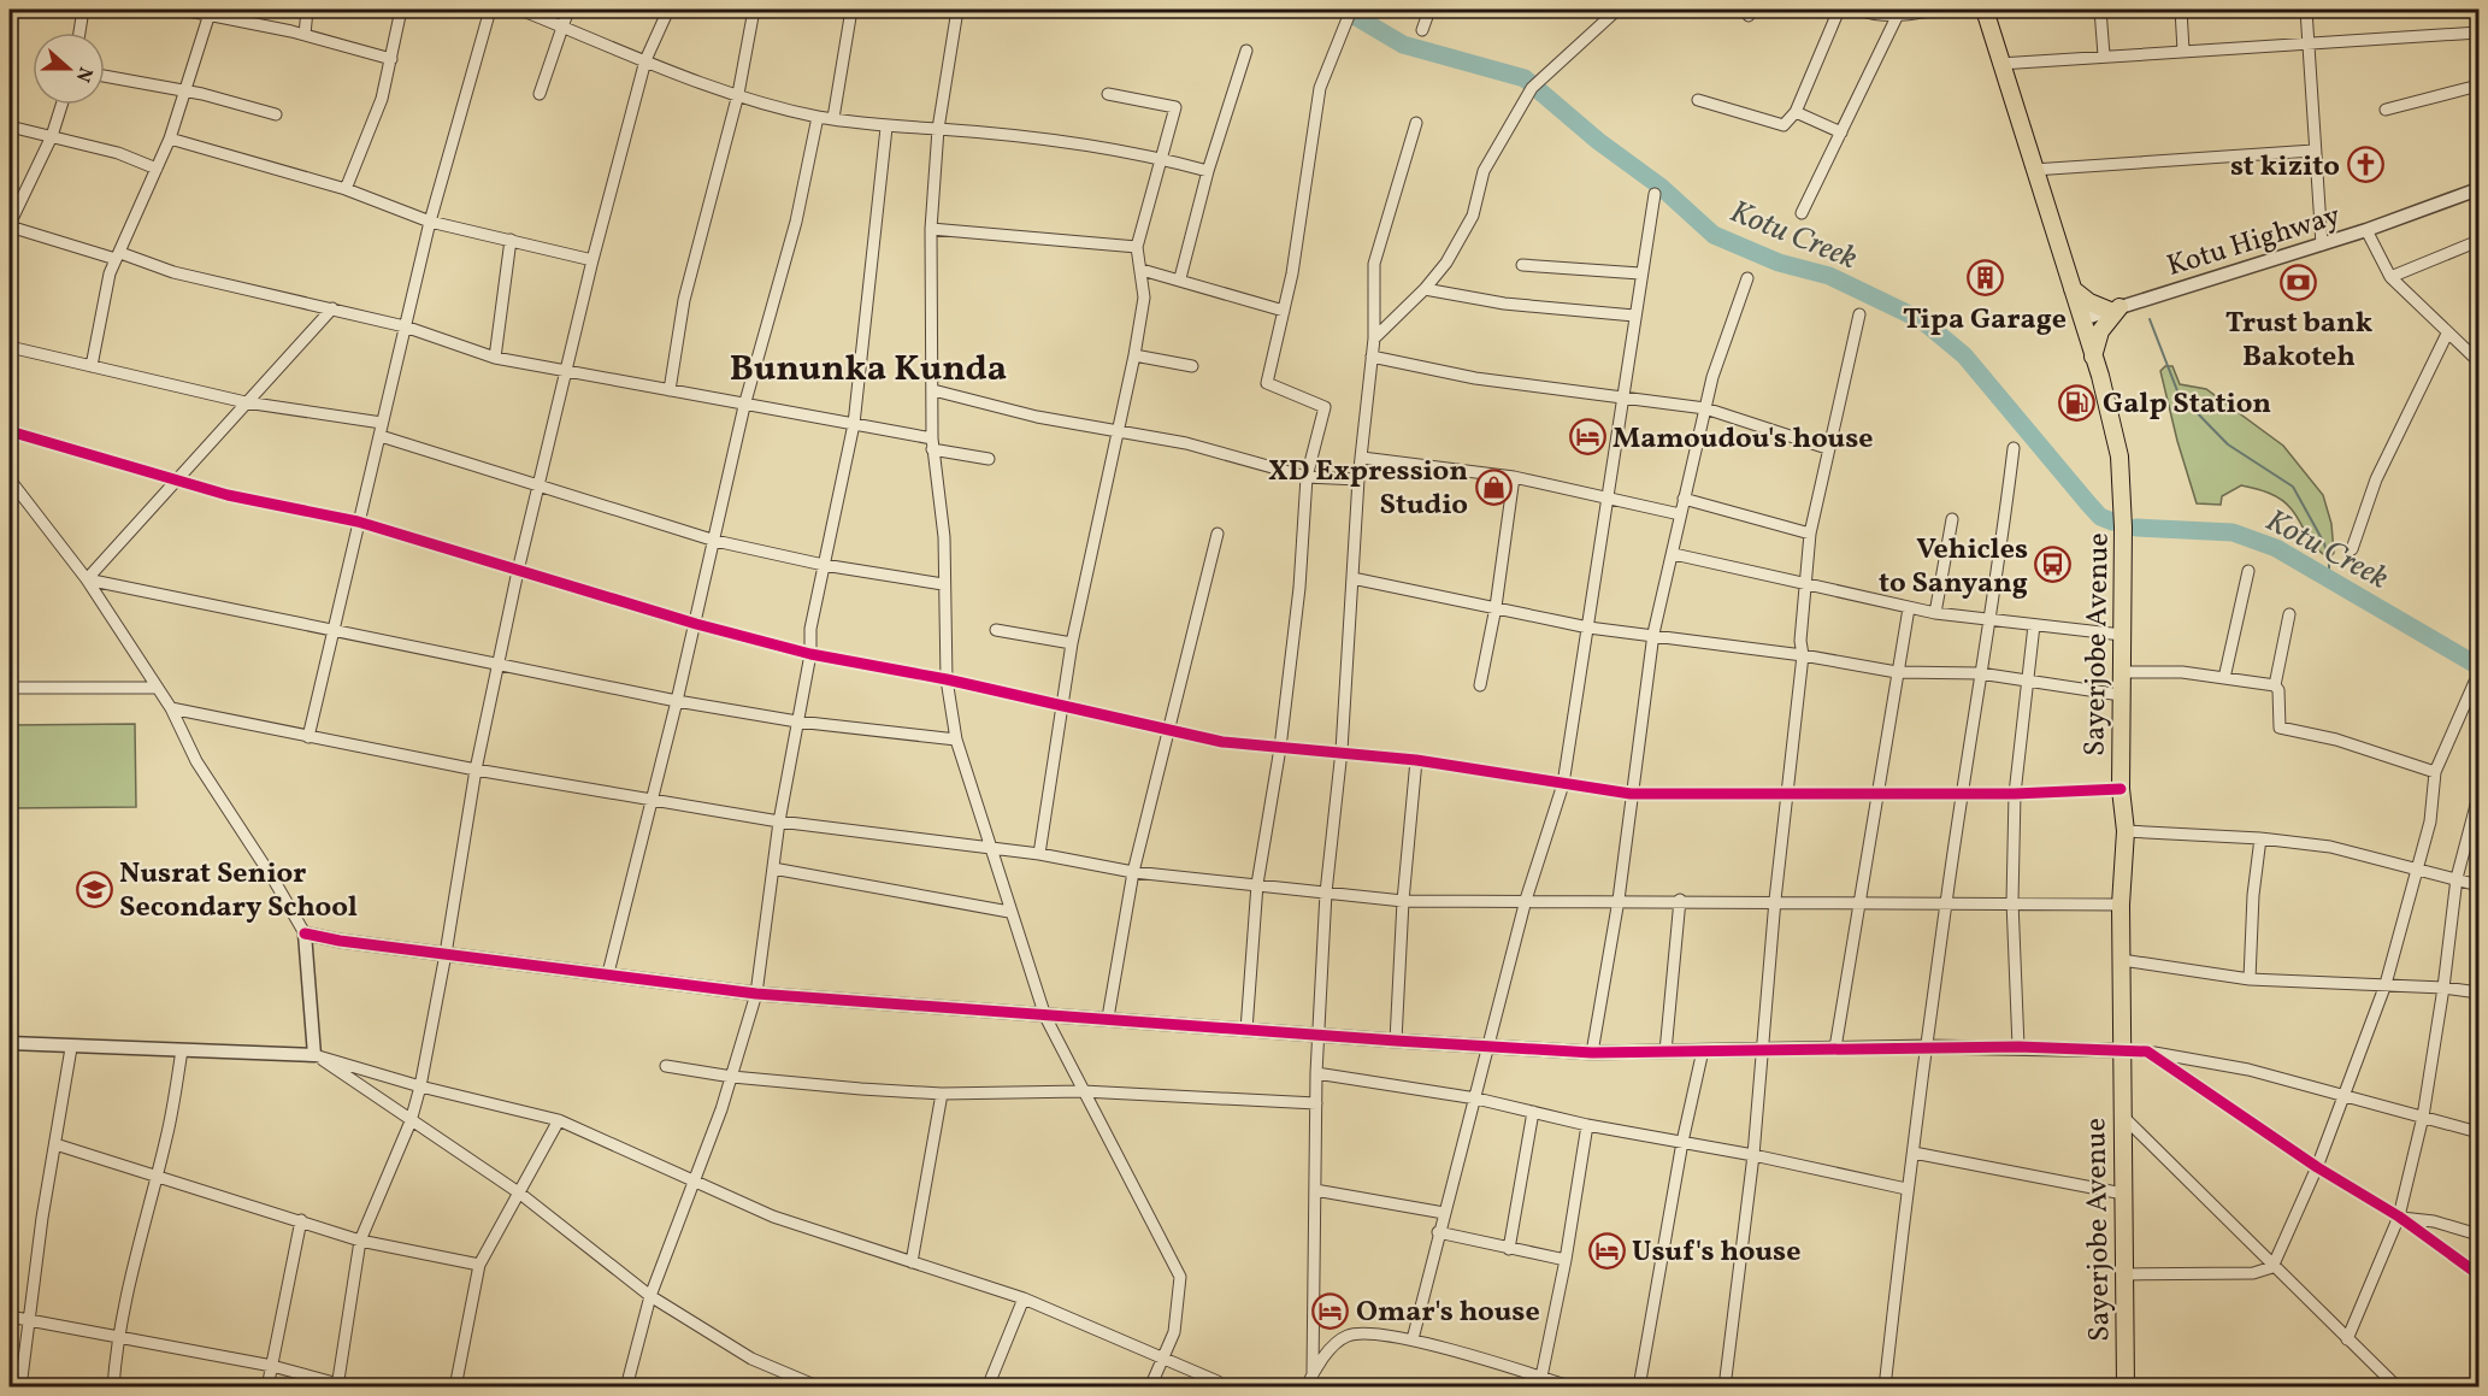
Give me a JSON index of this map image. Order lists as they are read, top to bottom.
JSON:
{
  "streets": {
    "main road": ["Sayerjobe Avenue"],
    "street": ["Kotu Highway"]
  },
  "crossings": [
    ["Kotu Highway", "Sayerjobe Avenue"]
  ],
  "districts": ["Bununka Kunda"],
  "water": ["Kotu Creek"],
  "places": {
    "church": ["st kizito"],
    "building": ["Tipa Garage"],
    "bank": ["Trust bank Bakoteh"],
    "fuel station": ["Galp Station"],
    "hotel": ["Mamoudou's house", "Usuf's house", "Omar's house"],
    "shop": ["XD Expression Studio"],
    "bus stop": ["Vehicles to Sanyang"],
    "school or university": ["Nusrat Senior Secondary School"]
  },
  "north": "right"
}
